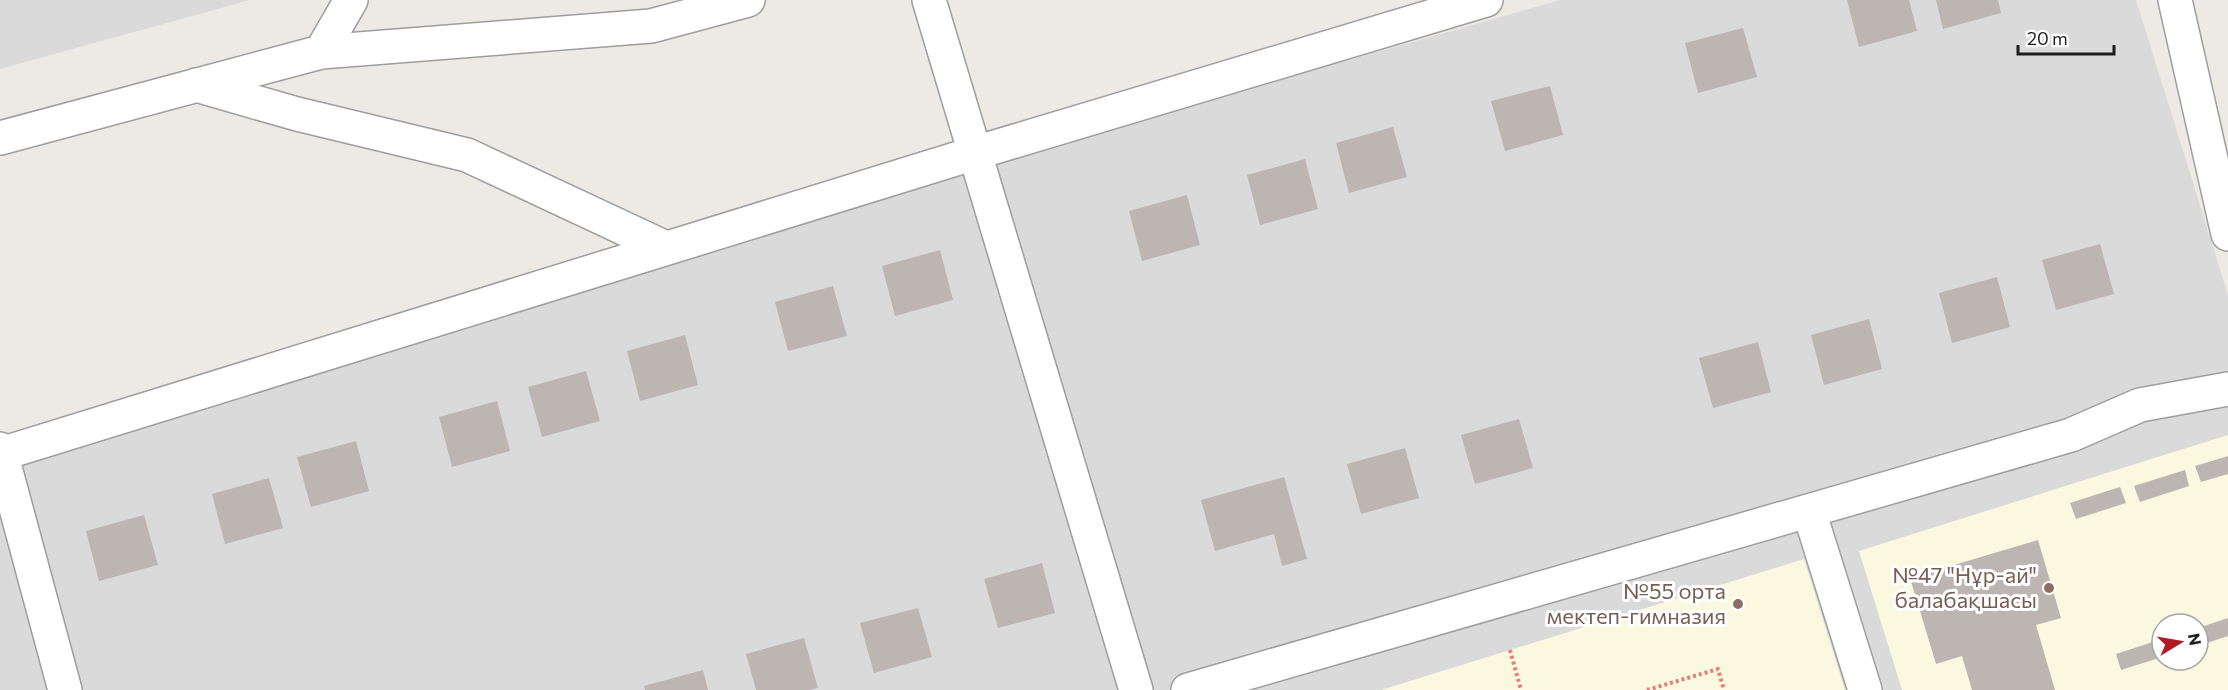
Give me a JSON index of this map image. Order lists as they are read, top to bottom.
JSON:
{
  "places": ["№47 \"Нұр-ай\" балабақшасы", "№55 орта мектеп-гимназия"],
  "scale_bar": "20 m",
  "north": "right"
}
